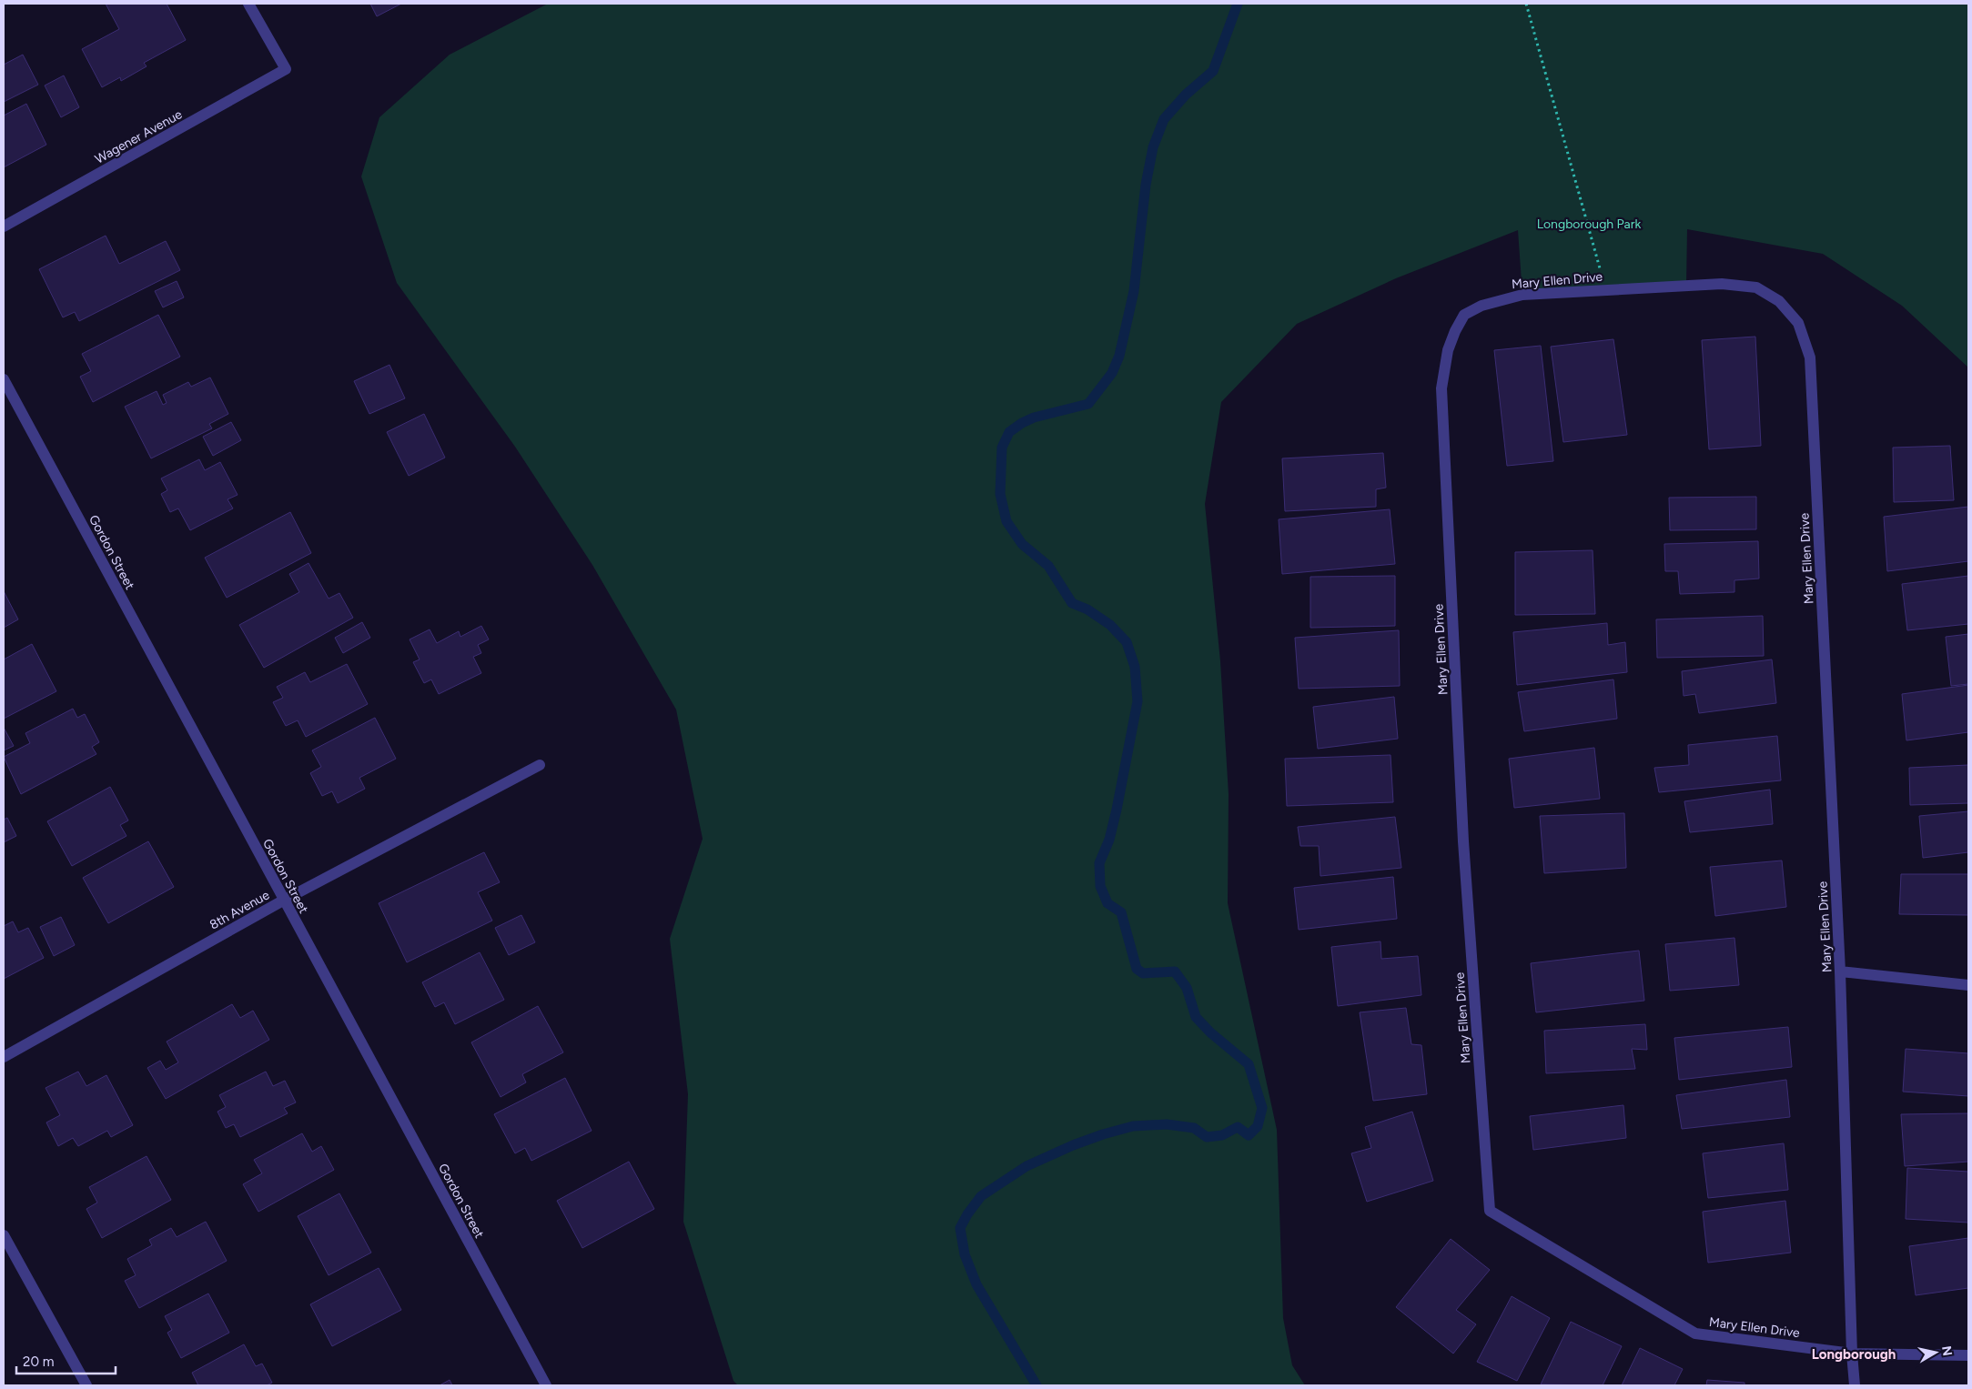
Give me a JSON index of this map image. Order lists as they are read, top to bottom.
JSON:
{
  "streets": {
    "street": [
      "Wagener Avenue",
      "Mary Ellen Drive",
      "Gordon Street",
      "8th Avenue"
    ]
  },
  "crossings": [
    ["Gordon Street", "8th Avenue"]
  ],
  "districts": ["Longborough"],
  "parks": ["Longborough Park"],
  "scale_bar": "20 m",
  "north": "right"
}
